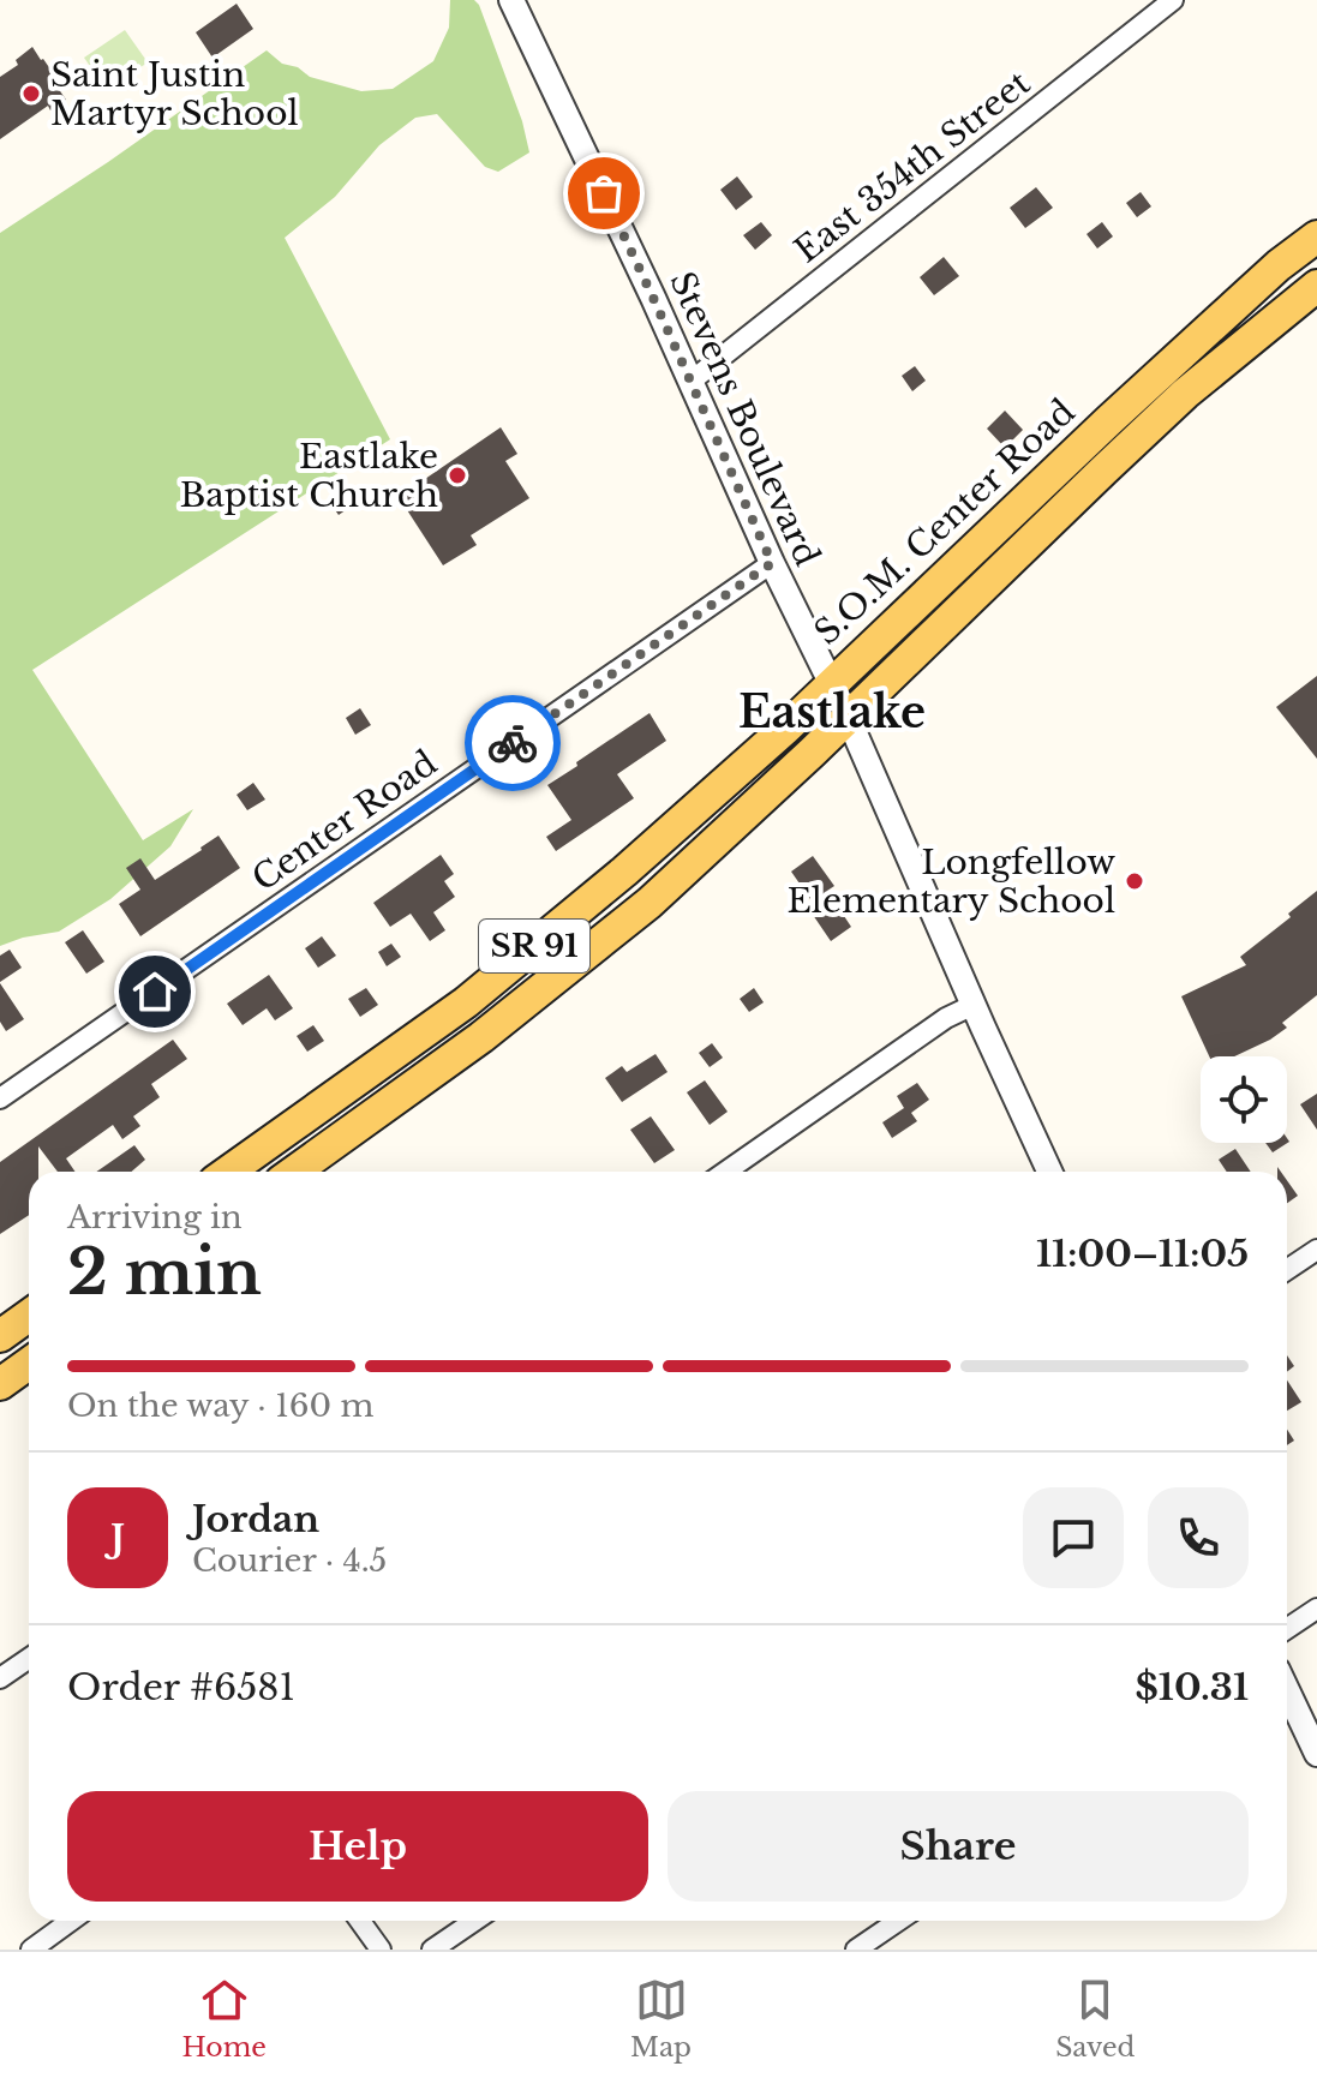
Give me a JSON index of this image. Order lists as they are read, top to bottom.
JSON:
{
  "streets": {
    "main road": ["S.O.M. Center Road", "SR 91"],
    "street": ["East 354th Street", "Stevens Boulevard", "Center Road"]
  },
  "crossings": [
    ["East 354th Street", "Stevens Boulevard"],
    ["Stevens Boulevard", "S.O.M. Center Road"],
    ["Stevens Boulevard", "Center Road"]
  ],
  "districts": ["Eastlake"],
  "places": ["Saint Justin Martyr School", "Eastlake Baptist Church", "Longfellow Elementary School"],
  "page": {
    "heading": ["2 min", "Arriving in", "11:00–11:05"],
    "panel": [
      "Jordan",
      "Courier · 4.5",
      "Order #6581",
      "$10.31"
    ],
    "bar": "On the way · 160 m",
    "round": "J",
    "buttons": ["Help", "Share"],
    "tabs": ["Home", "Map", "Saved"]
  }
}
